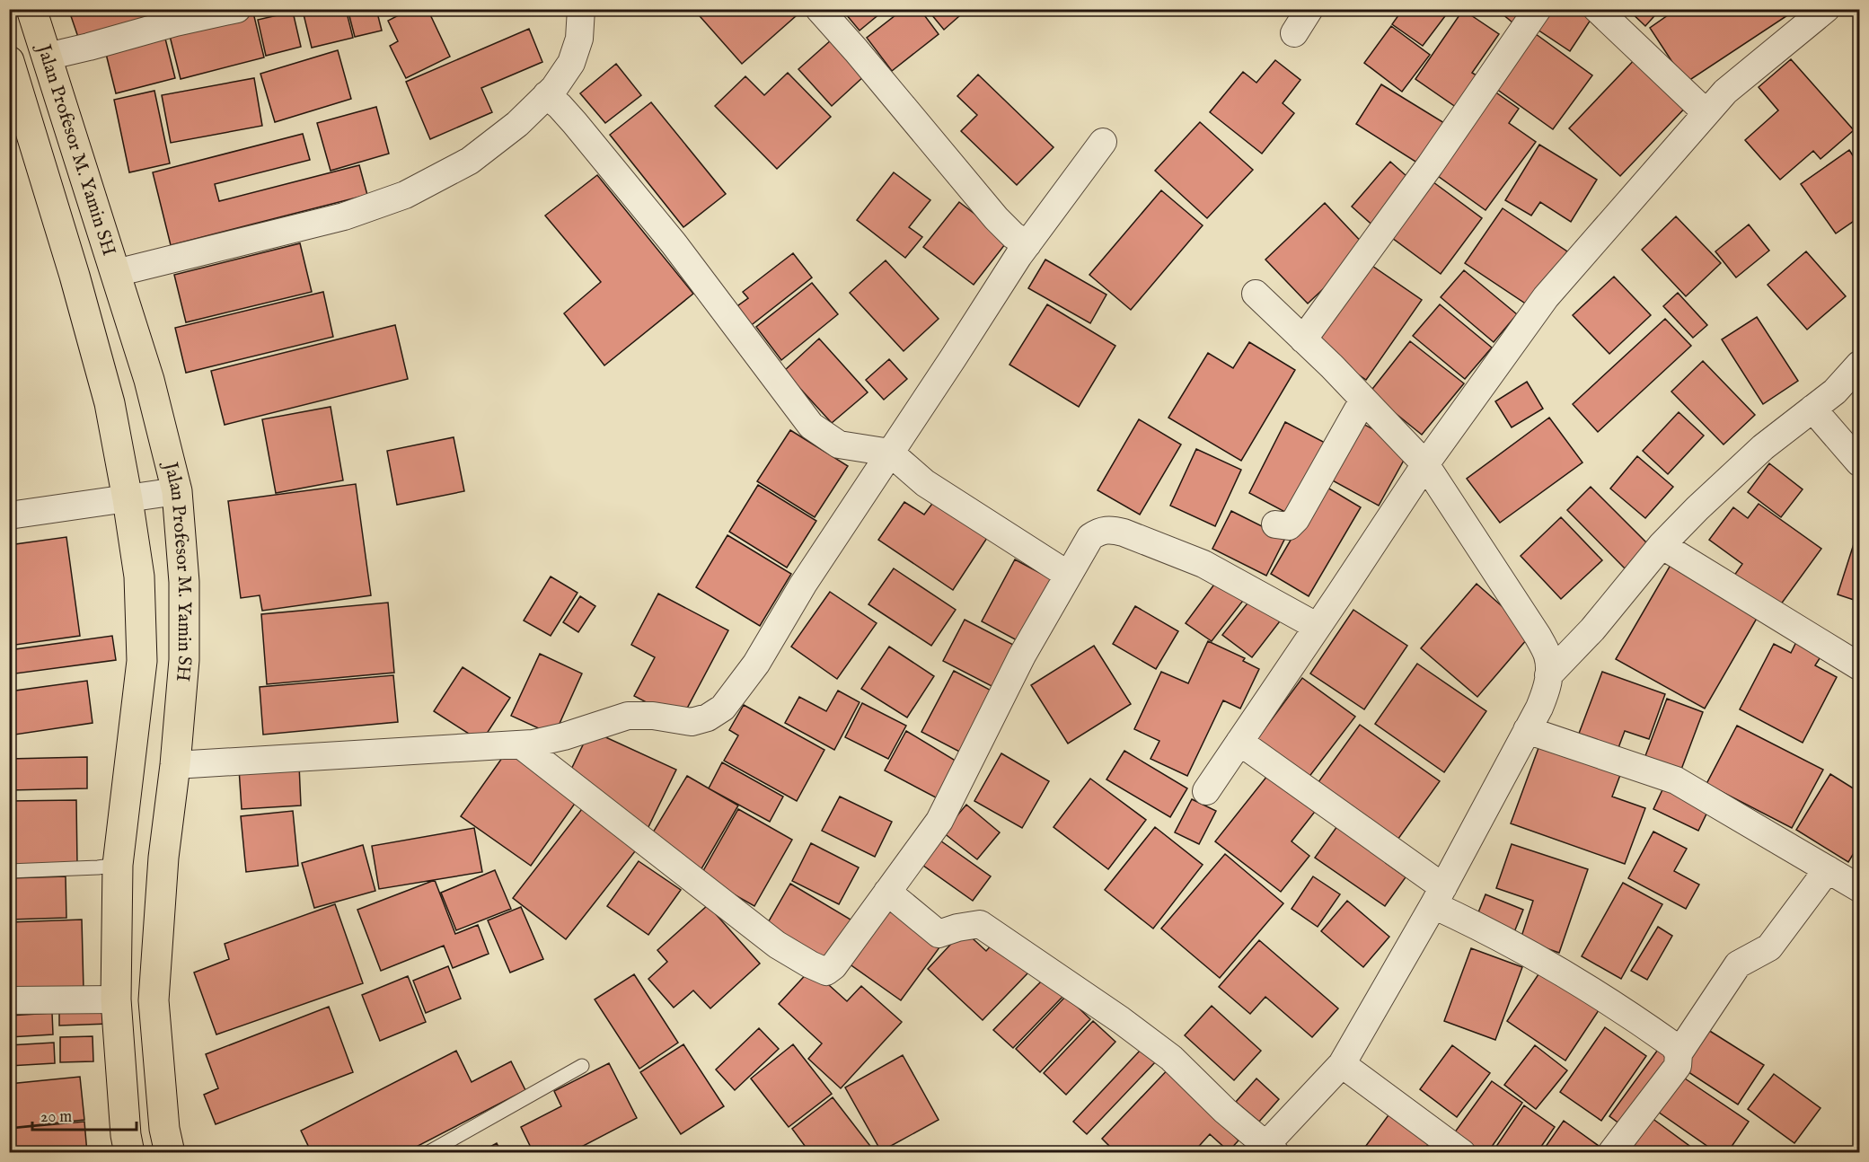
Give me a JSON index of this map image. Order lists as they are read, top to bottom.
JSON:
{
  "streets": {
    "highway": ["Jalan Profesor M. Yamin SH"]
  },
  "scale_bar": "20 m"
}
